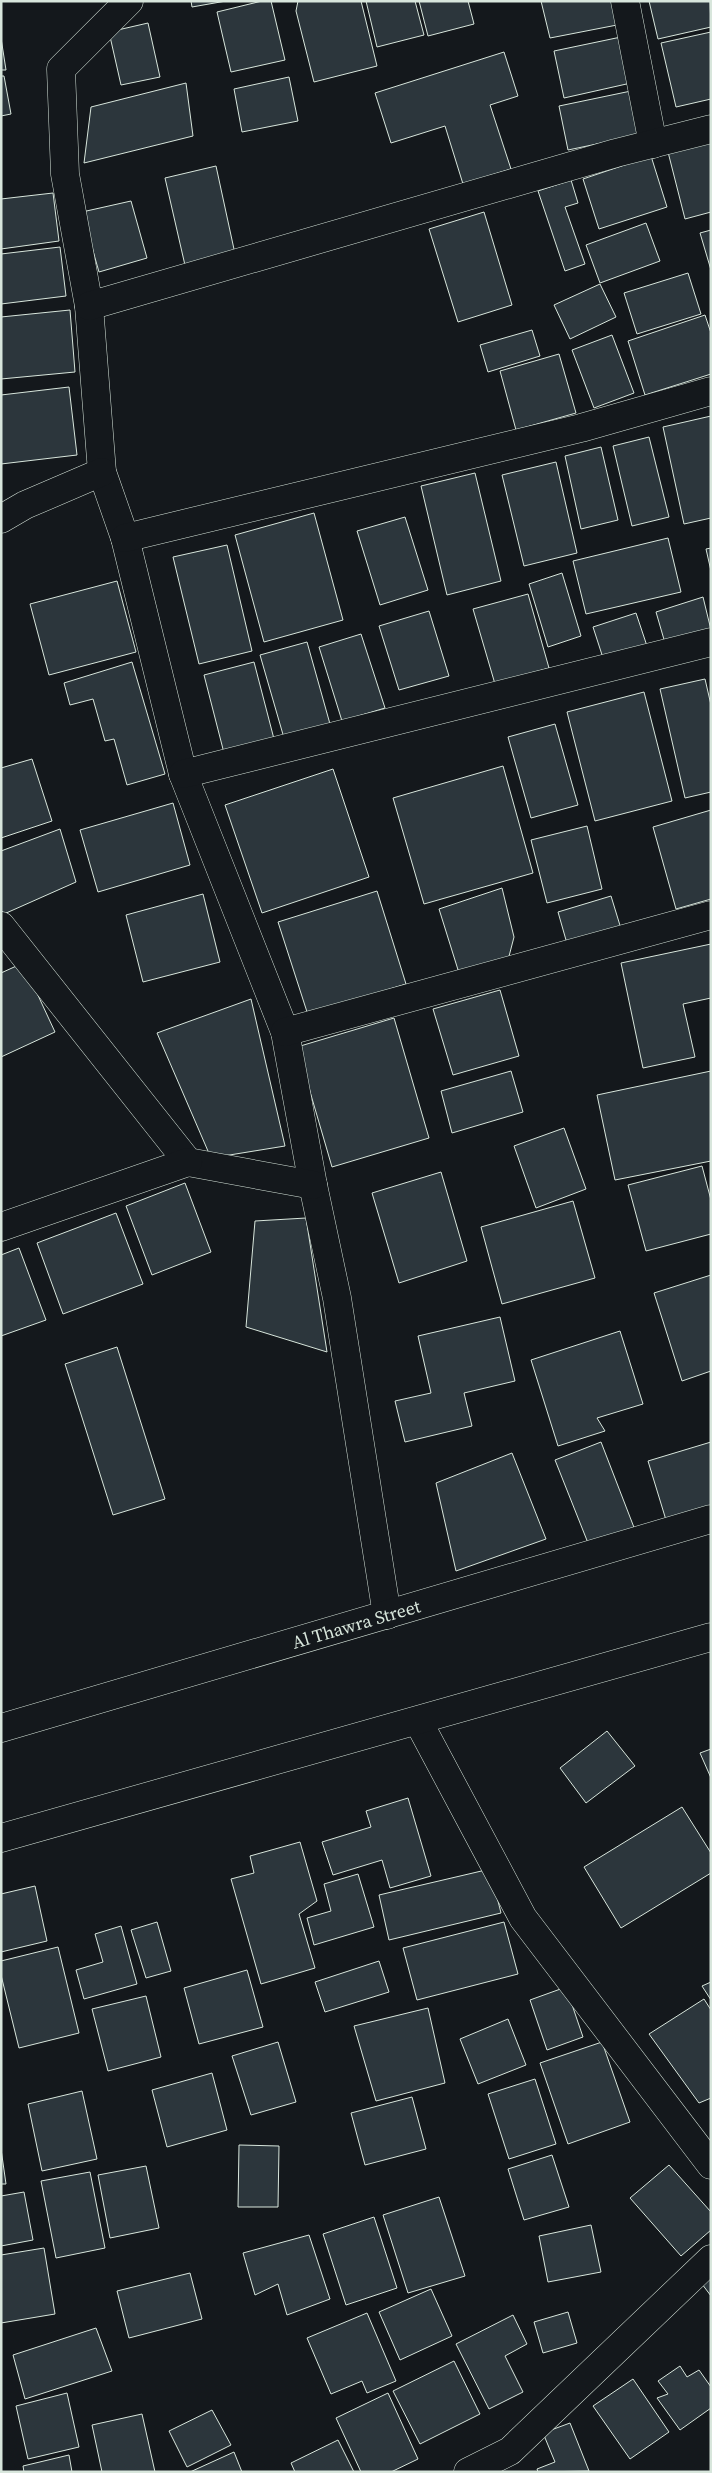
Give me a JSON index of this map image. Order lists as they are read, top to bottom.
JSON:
{
  "streets": {
    "street": ["Al Thawra Street"]
  }
}
